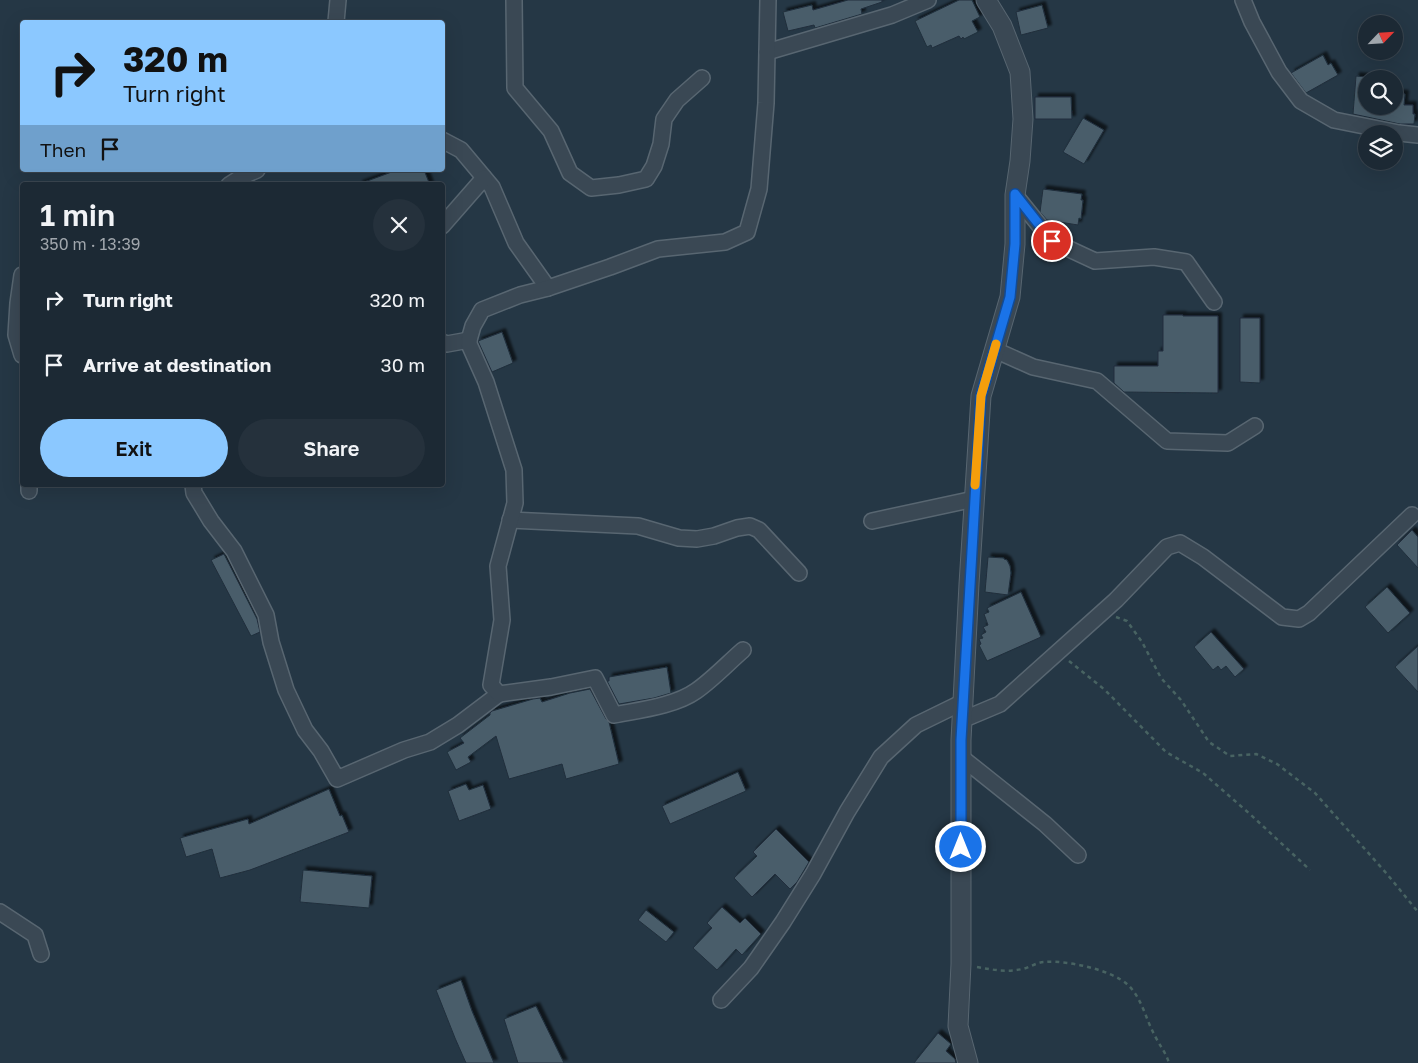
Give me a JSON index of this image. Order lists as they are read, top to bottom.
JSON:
{
  "north": "top right",
  "page": {
    "turn": ["320 m", "Turn right"],
    "then": "Then",
    "heading": ["1 min", "350 m · 13:39"],
    "list": [
      {
        "name": "Turn right",
        "value": "320 m"
      },
      {
        "name": "Arrive at destination",
        "value": "30 m"
      }
    ],
    "buttons": ["Exit", "Share"]
  }
}
